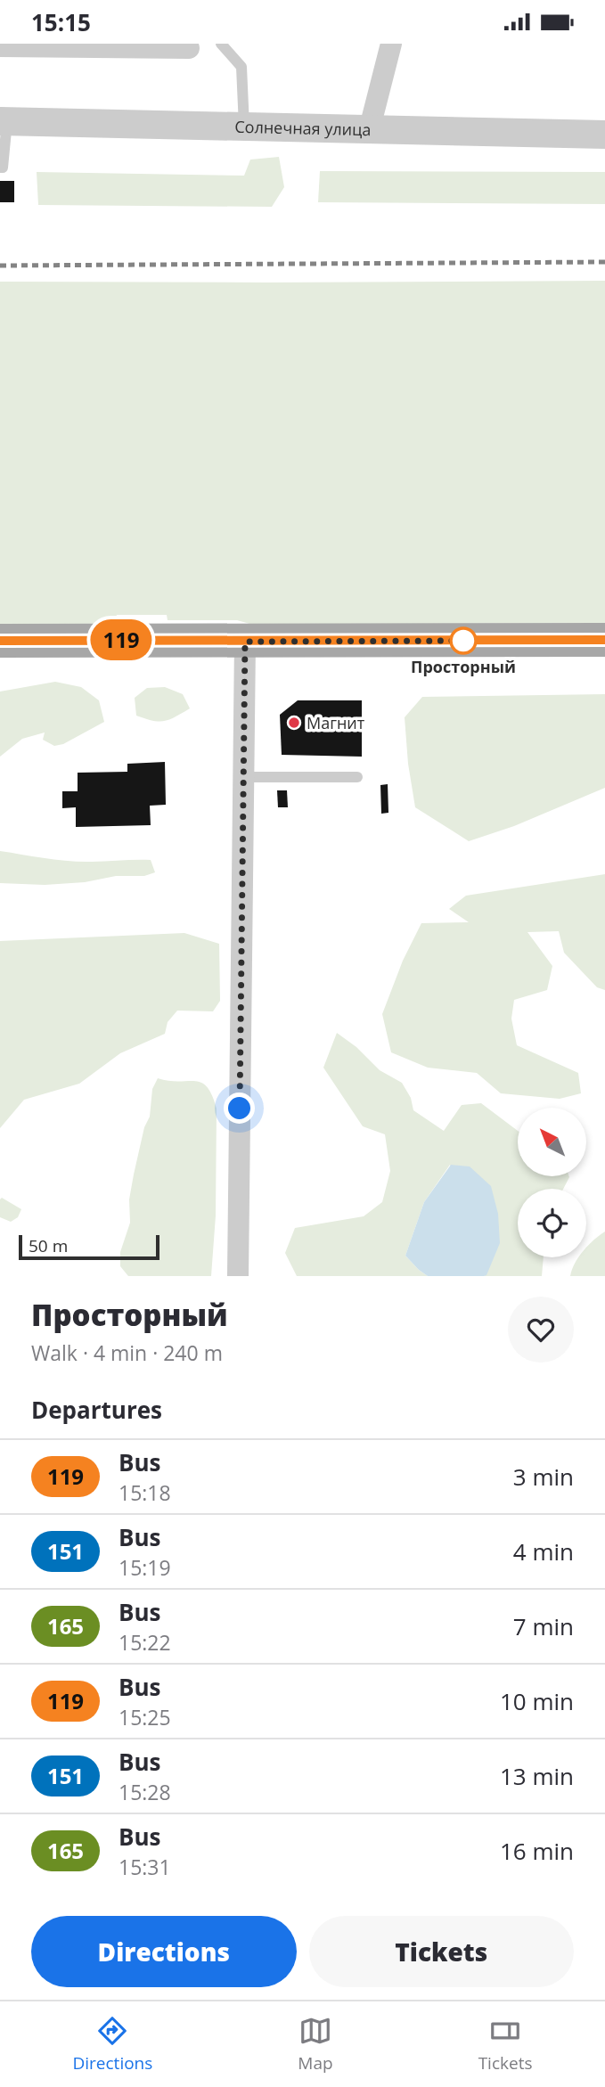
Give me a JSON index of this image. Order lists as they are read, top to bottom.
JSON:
{
  "streets": {
    "street": ["Солнечная улица"]
  },
  "places": ["Просторный", "Магнит"],
  "lines": ["bus line 119"],
  "scale_bar": "50 m",
  "north": "top left",
  "page": {
    "status": "15:15",
    "on_map": "119",
    "scale": "50 m",
    "heading": [
      ["Просторный", "Walk · 4 min · 240 m"],
      "Departures"
    ],
    "list": [
      {
        "mark": "119",
        "name": "Bus",
        "note": "15:18",
        "value": "3 min"
      },
      {
        "mark": "151",
        "name": "Bus",
        "note": "15:19",
        "value": "4 min"
      },
      {
        "mark": "165",
        "name": "Bus",
        "note": "15:22",
        "value": "7 min"
      },
      {
        "mark": "119",
        "name": "Bus",
        "note": "15:25",
        "value": "10 min"
      },
      {
        "mark": "151",
        "name": "Bus",
        "note": "15:28",
        "value": "13 min"
      },
      {
        "mark": "165",
        "name": "Bus",
        "note": "15:31",
        "value": "16 min"
      }
    ],
    "buttons": ["Directions", "Tickets"],
    "tabs": ["Directions", "Map", "Tickets"]
  }
}
